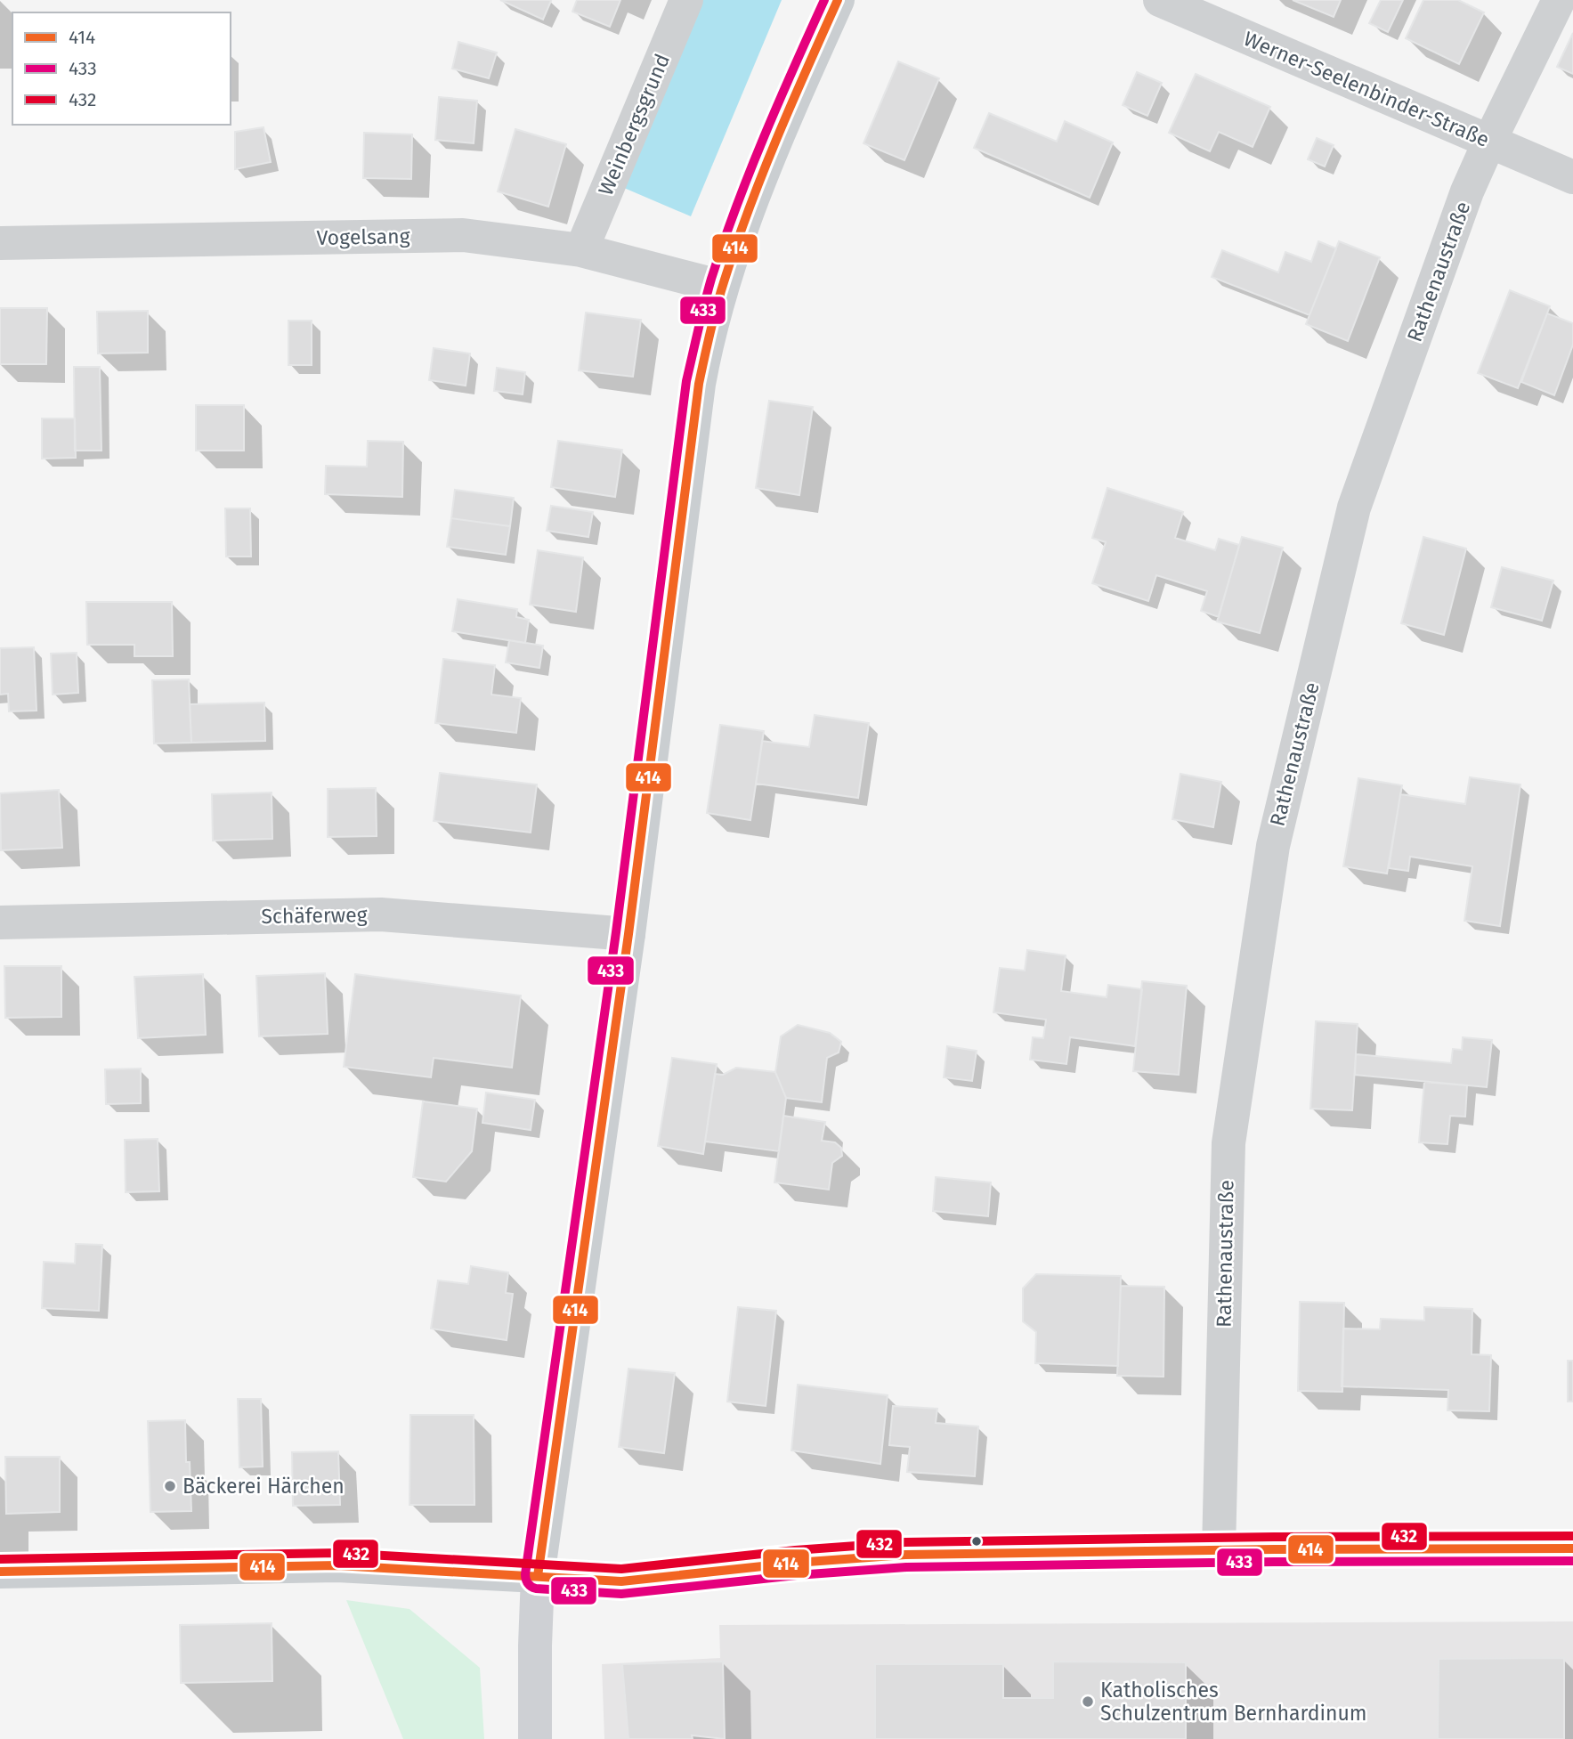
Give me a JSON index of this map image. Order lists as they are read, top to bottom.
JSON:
{
  "streets": {
    "street": [
      "Werner-Seelenbinder-Straße",
      "Weinbergsgrund",
      "Vogelsang",
      "Rathenaustraße",
      "Schäferweg"
    ]
  },
  "crossings": [
    ["Werner-Seelenbinder-Straße", "Rathenaustraße"],
    ["Weinbergsgrund", "Vogelsang"]
  ],
  "places": ["Bäckerei Härchen", "Katholisches Schulzentrum Bernhardinum"],
  "lines": ["transit line 414", "transit line 433", "transit line 432"],
  "legend": ["414", "433", "432"]
}
